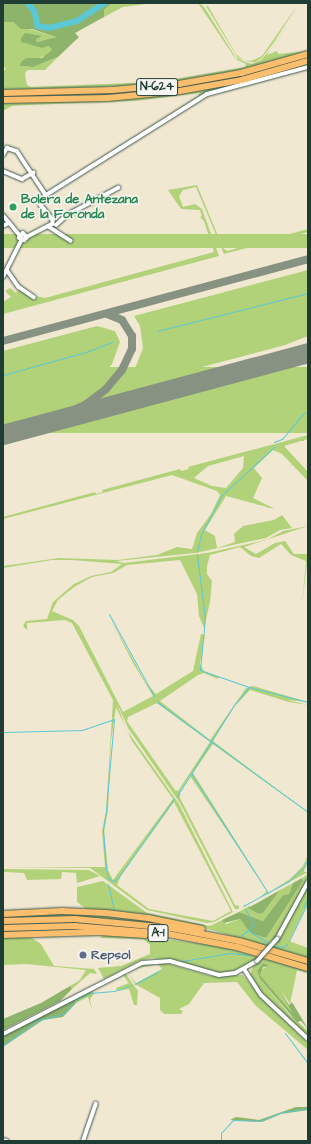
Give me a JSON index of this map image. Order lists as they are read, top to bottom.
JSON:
{
  "streets": {
    "highway": ["N-624", "A-1"]
  },
  "places": ["Bolera de Antezana de la Foronda", "Repsol"]
}
